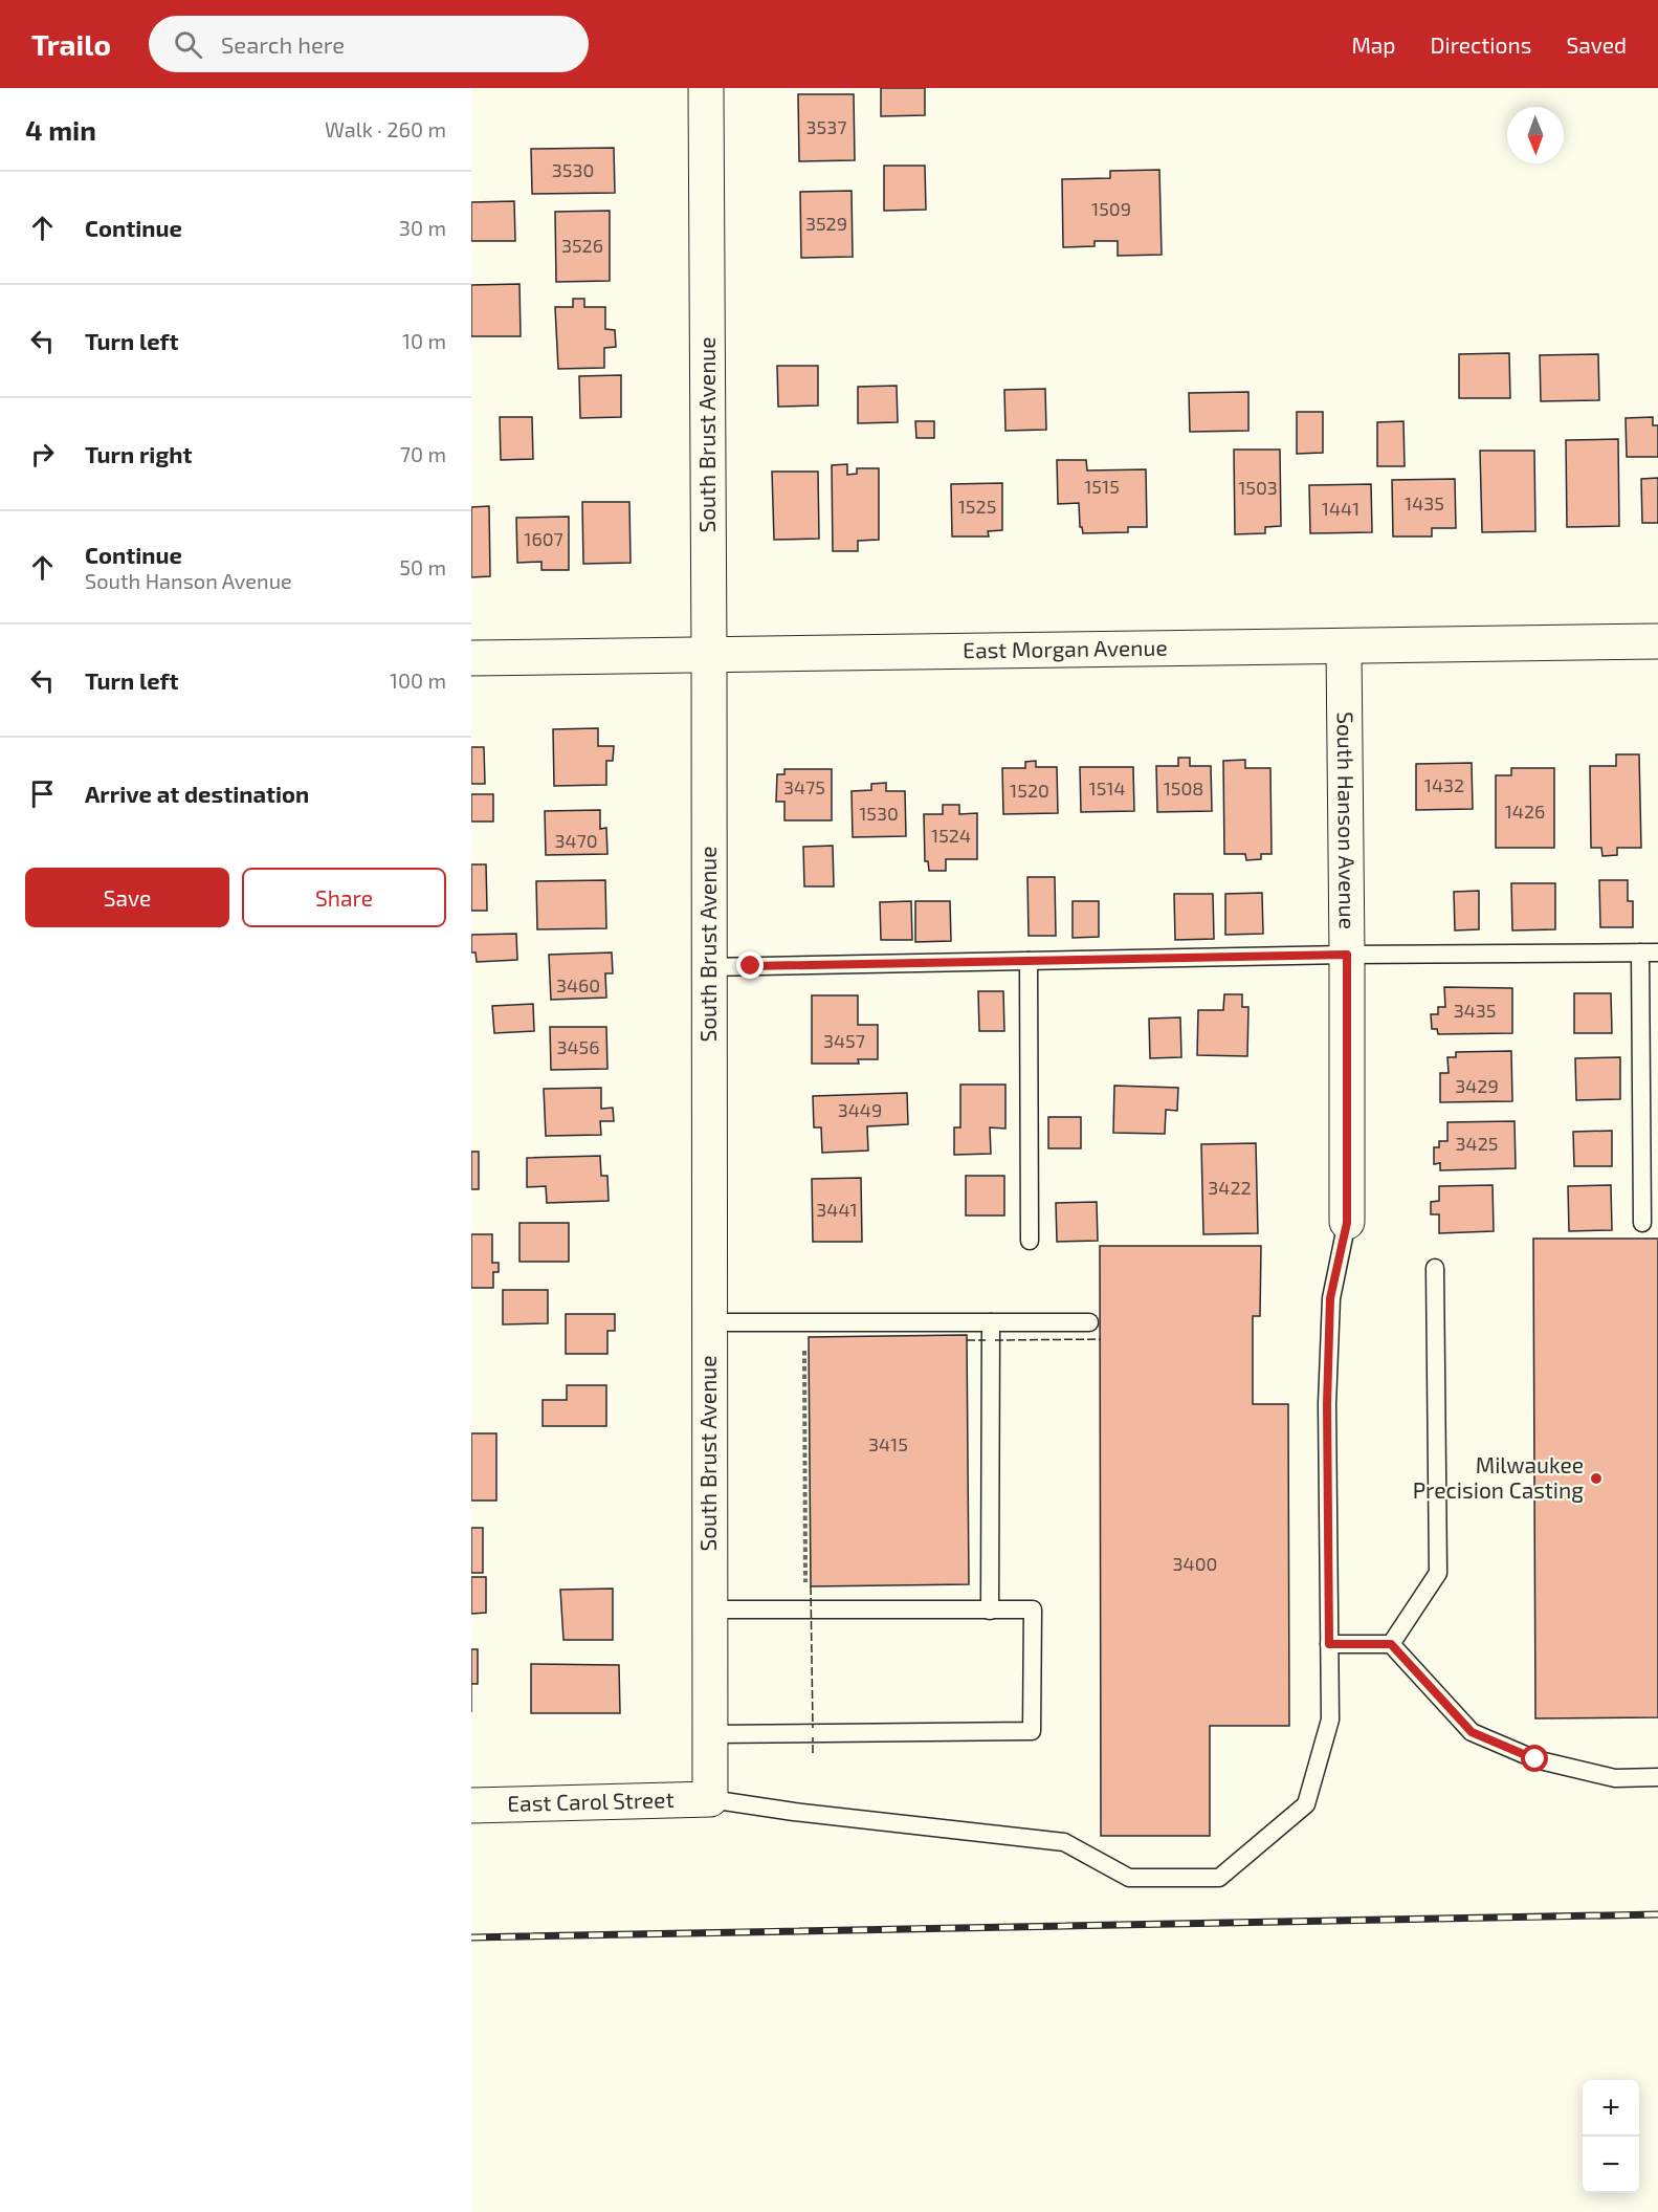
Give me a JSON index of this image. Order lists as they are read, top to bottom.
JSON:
{
  "streets": {
    "street": [
      "South Brust Avenue",
      "East Morgan Avenue",
      "South Hanson Avenue",
      "East Carol Street"
    ]
  },
  "crossings": [
    ["South Brust Avenue", "East Morgan Avenue"],
    ["South Brust Avenue", "East Carol Street"],
    ["East Morgan Avenue", "South Hanson Avenue"]
  ],
  "places": ["Milwaukee Precision Casting"],
  "house_numbers": [
    "3537",
    "3530",
    "1509",
    "3529",
    "3526",
    "1515",
    "1503",
    "1435",
    "1525",
    "1441",
    "1607",
    "1432",
    "3475",
    "1514",
    "1508",
    "1520",
    "1426",
    "1530",
    "1524",
    "3470",
    "3460",
    "3435",
    "3457",
    "3456",
    "3429",
    "3449",
    "3425",
    "3422",
    "3441",
    "3415",
    "3400"
  ],
  "north": "bottom",
  "page": {
    "header": "Trailo",
    "search": "Search here",
    "nav": ["Map", "Directions", "Saved"],
    "heading": ["4 min", "Walk · 260 m"],
    "list": [
      ["Continue", "30 m"],
      ["Turn left", "10 m"],
      ["Turn right", "70 m"],
      ["Continue", "South Hanson Avenue", "50 m"],
      ["Turn left", "100 m"],
      "Arrive at destination"
    ],
    "buttons": ["Save", "Share"],
    "map_buttons": ["+", "−"]
  }
}
